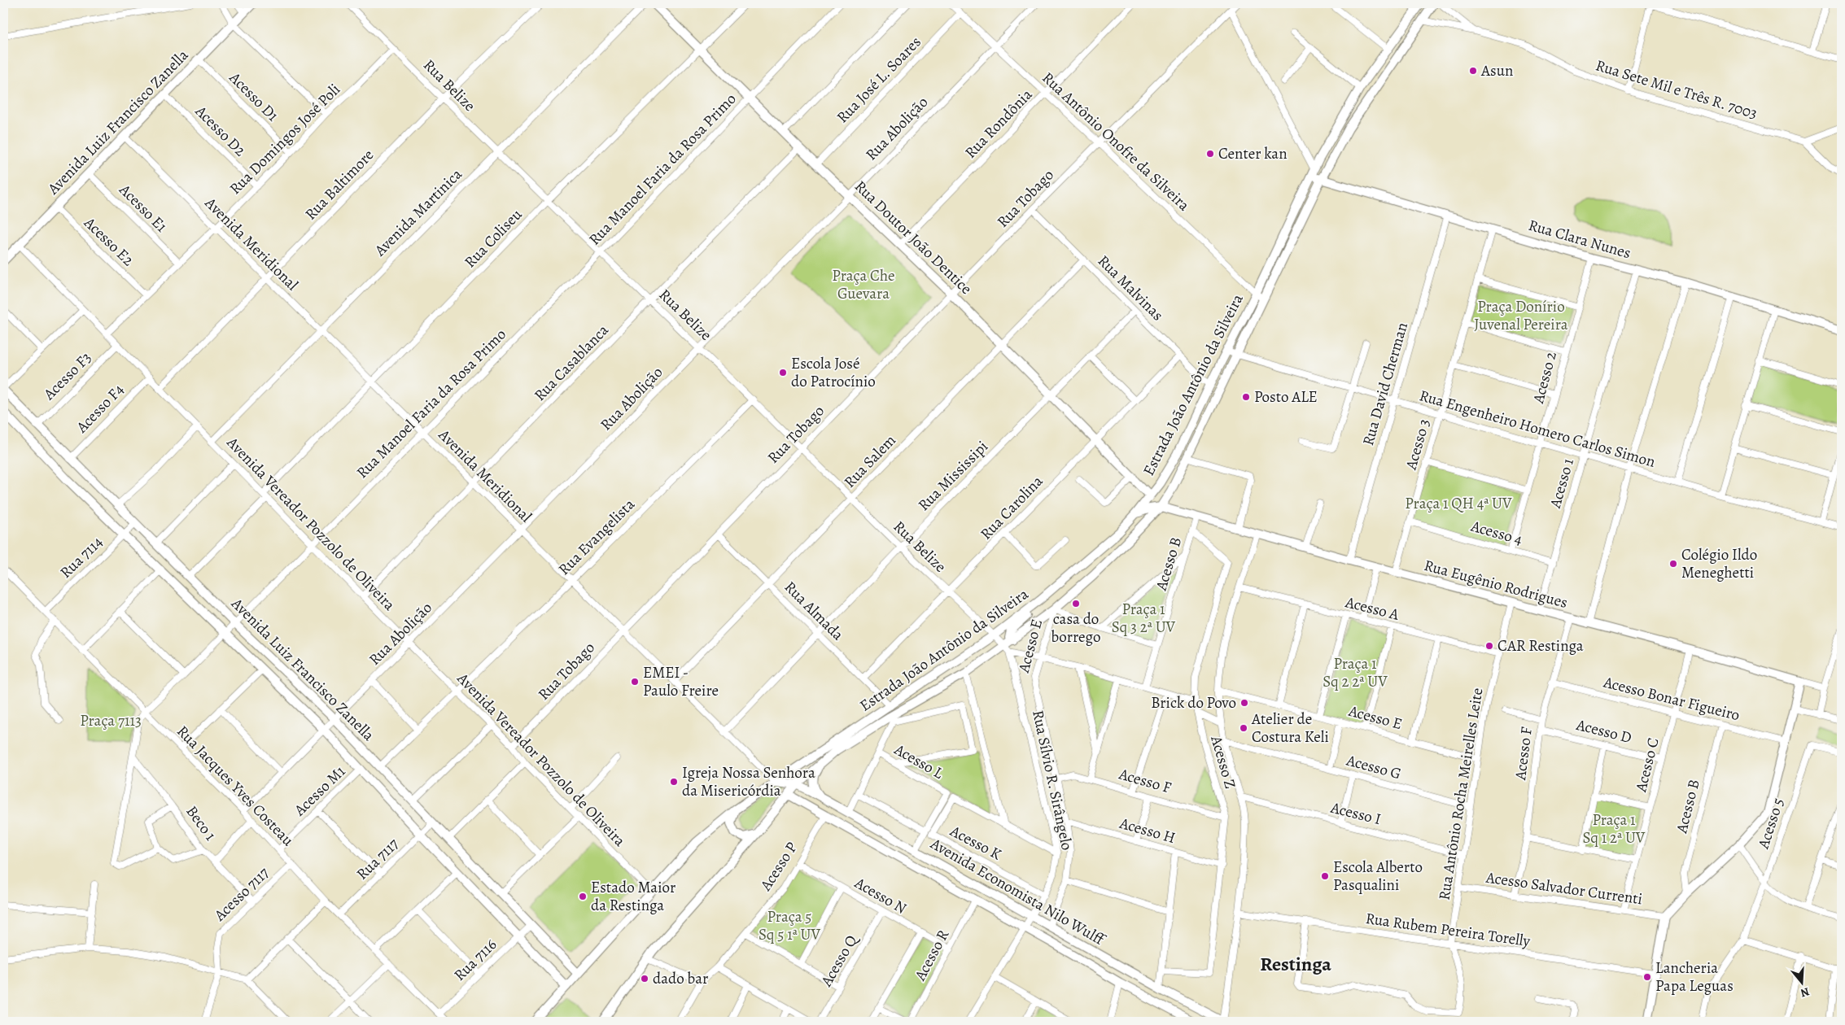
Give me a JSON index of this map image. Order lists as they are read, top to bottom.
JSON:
{
  "streets": {
    "street": [
      "Rua José L. Soares",
      "Rua Belize",
      "Rua Sete Mil e Três R. 7003",
      "Acesso D1",
      "Avenida Luiz Francisco Zanella",
      "Rua Rondônia",
      "Rua Abolição",
      "Acesso D2",
      "Rua Domingos José Poli",
      "Rua Antônio Onofre da Silveira",
      "Rua Manoel Faria da Rosa Primo",
      "Rua Baltimore",
      "Rua Tobago",
      "Acesso E1",
      "Avenida Martinica",
      "Rua Doutor João Dentice",
      "Rua Coliseu",
      "Rua Clara Nunes",
      "Acesso E2",
      "Avenida Meridional",
      "Rua Malvinas",
      "Rua Casablanca",
      "Acesso F3",
      "Acesso 2",
      "Rua David Cherman",
      "Estrada João Antônio da Silveira",
      "Acesso F4",
      "Rua Engenheiro Homero Carlos Simon",
      "Acesso 3",
      "Rua Salem",
      "Rua Mississipi",
      "Acesso 1",
      "Rua Carolina",
      "Avenida Vereador Pozzolo de Oliveira",
      "Acesso 4",
      "Rua Evangelista",
      "Rua 7114",
      "Acesso B",
      "Rua Eugênio Rodrigues",
      "Acesso A",
      "Rua Almada",
      "Acesso E",
      "Acesso Bonar Figueiro",
      "Acesso D",
      "Acesso F",
      "Acesso L",
      "Acesso Z",
      "Acesso C",
      "Acesso G",
      "Rua Sílvio R. Sirângelo",
      "Rua Jacques Yves Costeau",
      "Acesso M1",
      "Rua Antônio Rocha Meirelles Leite",
      "Acesso I",
      "Beco 1",
      "Acesso 5",
      "Acesso H",
      "Acesso K",
      "Rua 7117",
      "Acesso P",
      "Acesso Salvador Currenti",
      "Avenida Economista Nilo Wulff",
      "Acesso 7117",
      "Acesso N",
      "Rua Rubem Pereira Torelly",
      "Acesso R",
      "Rua 7116",
      "Acesso Q"
    ]
  },
  "crossings": [
    ["Rua José L. Soares", "Rua Antônio Onofre da Silveira"],
    ["Rua José L. Soares", "Rua Doutor João Dentice"],
    ["Rua Belize", "Rua Abolição"],
    ["Rua Belize", "Rua Domingos José Poli"],
    ["Rua Belize", "Rua Manoel Faria da Rosa Primo"],
    ["Rua Belize", "Rua Baltimore"],
    ["Rua Belize", "Rua Tobago"],
    ["Rua Belize", "Avenida Martinica"],
    ["Rua Belize", "Rua Coliseu"],
    ["Rua Belize", "Rua Casablanca"],
    ["Rua Belize", "Estrada João Antônio da Silveira"],
    ["Rua Belize", "Rua Salem"],
    ["Rua Belize", "Rua Mississipi"],
    ["Rua Belize", "Rua Carolina"],
    ["Rua Belize", "Rua Evangelista"],
    ["Rua Belize", "Rua Sílvio R. Sirângelo"],
    ["Rua Sete Mil e Três R. 7003", "Estrada João Antônio da Silveira"],
    ["Acesso D1", "Avenida Luiz Francisco Zanella"],
    ["Acesso D1", "Rua Domingos José Poli"],
    ["Avenida Luiz Francisco Zanella", "Rua Abolição"],
    ["Avenida Luiz Francisco Zanella", "Acesso D2"],
    ["Avenida Luiz Francisco Zanella", "Rua Manoel Faria da Rosa Primo"],
    ["Avenida Luiz Francisco Zanella", "Acesso E1"],
    ["Avenida Luiz Francisco Zanella", "Rua Coliseu"],
    ["Avenida Luiz Francisco Zanella", "Acesso E2"],
    ["Avenida Luiz Francisco Zanella", "Avenida Meridional"],
    ["Avenida Luiz Francisco Zanella", "Acesso F3"],
    ["Avenida Luiz Francisco Zanella", "Estrada João Antônio da Silveira"],
    ["Avenida Luiz Francisco Zanella", "Acesso F4"],
    ["Avenida Luiz Francisco Zanella", "Avenida Vereador Pozzolo de Oliveira"],
    ["Avenida Luiz Francisco Zanella", "Rua Evangelista"],
    ["Avenida Luiz Francisco Zanella", "Rua 7114"],
    ["Avenida Luiz Francisco Zanella", "Acesso M1"],
    ["Avenida Luiz Francisco Zanella", "Rua 7117"],
    ["Avenida Luiz Francisco Zanella", "Rua 7116"],
    ["Rua Rondônia", "Rua Antônio Onofre da Silveira"],
    ["Rua Rondônia", "Rua Doutor João Dentice"],
    ["Rua Abolição", "Rua Antônio Onofre da Silveira"],
    ["Rua Abolição", "Rua Doutor João Dentice"],
    ["Rua Abolição", "Avenida Meridional"],
    ["Rua Abolição", "Avenida Vereador Pozzolo de Oliveira"],
    ["Rua Abolição", "Rua Jacques Yves Costeau"],
    ["Acesso D2", "Rua Domingos José Poli"],
    ["Rua Domingos José Poli", "Acesso E1"],
    ["Rua Domingos José Poli", "Acesso E2"],
    ["Rua Domingos José Poli", "Avenida Meridional"],
    ["Rua Domingos José Poli", "Avenida Vereador Pozzolo de Oliveira"],
    ["Rua Antônio Onofre da Silveira", "Rua Tobago"],
    ["Rua Antônio Onofre da Silveira", "Estrada João Antônio da Silveira"],
    ["Rua Manoel Faria da Rosa Primo", "Rua Doutor João Dentice"],
    ["Rua Manoel Faria da Rosa Primo", "Avenida Meridional"],
    ["Rua Manoel Faria da Rosa Primo", "Avenida Vereador Pozzolo de Oliveira"],
    ["Rua Manoel Faria da Rosa Primo", "Rua Jacques Yves Costeau"],
    ["Rua Manoel Faria da Rosa Primo", "Beco 1"],
    ["Rua Baltimore", "Avenida Meridional"],
    ["Rua Baltimore", "Avenida Vereador Pozzolo de Oliveira"],
    ["Rua Tobago", "Rua Doutor João Dentice"],
    ["Rua Tobago", "Avenida Meridional"],
    ["Rua Tobago", "Rua Malvinas"],
    ["Rua Tobago", "Avenida Vereador Pozzolo de Oliveira"],
    ["Rua Tobago", "Rua Almada"],
    ["Avenida Martinica", "Avenida Meridional"],
    ["Avenida Martinica", "Avenida Vereador Pozzolo de Oliveira"],
    ["Rua Doutor João Dentice", "Rua Coliseu"],
    ["Rua Doutor João Dentice", "Rua Casablanca"],
    ["Rua Doutor João Dentice", "Estrada João Antônio da Silveira"],
    ["Rua Doutor João Dentice", "Rua Salem"],
    ["Rua Doutor João Dentice", "Rua Mississipi"],
    ["Rua Doutor João Dentice", "Rua Carolina"],
    ["Rua Coliseu", "Avenida Meridional"],
    ["Rua Coliseu", "Avenida Vereador Pozzolo de Oliveira"],
    ["Rua Clara Nunes", "Acesso 2"],
    ["Rua Clara Nunes", "Rua David Cherman"],
    ["Rua Clara Nunes", "Estrada João Antônio da Silveira"],
    ["Rua Clara Nunes", "Acesso 3"],
    ["Rua Clara Nunes", "Acesso 1"],
    ["Avenida Meridional", "Rua Casablanca"],
    ["Avenida Meridional", "Estrada João Antônio da Silveira"],
    ["Avenida Meridional", "Rua Salem"],
    ["Avenida Meridional", "Rua Mississipi"],
    ["Avenida Meridional", "Rua Evangelista"],
    ["Rua Malvinas", "Estrada João Antônio da Silveira"],
    ["Rua Malvinas", "Rua Salem"],
    ["Rua Malvinas", "Rua Mississipi"],
    ["Rua Malvinas", "Rua Carolina"],
    ["Rua Casablanca", "Avenida Vereador Pozzolo de Oliveira"],
    ["Acesso F3", "Avenida Vereador Pozzolo de Oliveira"],
    ["Acesso 2", "Rua Engenheiro Homero Carlos Simon"],
    ["Acesso 2", "Acesso 4"],
    ["Rua David Cherman", "Rua Engenheiro Homero Carlos Simon"],
    ["Rua David Cherman", "Rua Eugênio Rodrigues"],
    ["Estrada João Antônio da Silveira", "Rua Engenheiro Homero Carlos Simon"],
    ["Estrada João Antônio da Silveira", "Avenida Vereador Pozzolo de Oliveira"],
    ["Estrada João Antônio da Silveira", "Rua Eugênio Rodrigues"],
    ["Estrada João Antônio da Silveira", "Rua Almada"],
    ["Estrada João Antônio da Silveira", "Acesso E"],
    ["Estrada João Antônio da Silveira", "Rua Sílvio R. Sirângelo"],
    ["Estrada João Antônio da Silveira", "Avenida Economista Nilo Wulff"],
    ["Acesso F4", "Avenida Vereador Pozzolo de Oliveira"],
    ["Rua Engenheiro Homero Carlos Simon", "Acesso 3"],
    ["Rua Engenheiro Homero Carlos Simon", "Acesso 1"],
    ["Acesso 3", "Acesso 4"],
    ["Acesso 3", "Rua Eugênio Rodrigues"],
    ["Rua Salem", "Rua Almada"],
    ["Rua Mississipi", "Rua Almada"],
    ["Acesso 1", "Acesso 4"],
    ["Acesso 1", "Rua Eugênio Rodrigues"],
    ["Rua Carolina", "Rua Almada"],
    ["Avenida Vereador Pozzolo de Oliveira", "Rua Evangelista"],
    ["Rua 7114", "Rua Jacques Yves Costeau"],
    ["Acesso B", "Rua Eugênio Rodrigues"],
    ["Acesso B", "Acesso Bonar Figueiro"],
    ["Acesso B", "Acesso Z"],
    ["Rua Eugênio Rodrigues", "Acesso F"],
    ["Rua Eugênio Rodrigues", "Acesso C"],
    ["Rua Eugênio Rodrigues", "Rua Antônio Rocha Meirelles Leite"],
    ["Acesso A", "Rua Antônio Rocha Meirelles Leite"],
    ["Acesso E", "Acesso F"],
    ["Acesso E", "Rua Antônio Rocha Meirelles Leite"],
    ["Acesso E", "Acesso H"],
    ["Acesso E", "Avenida Economista Nilo Wulff"],
    ["Acesso Bonar Figueiro", "Acesso F"],
    ["Acesso Bonar Figueiro", "Acesso C"],
    ["Acesso D", "Acesso F"],
    ["Acesso D", "Acesso C"],
    ["Acesso F", "Acesso Z"],
    ["Acesso F", "Acesso Salvador Currenti"],
    ["Acesso L", "Acesso K"],
    ["Acesso L", "Avenida Economista Nilo Wulff"],
    ["Acesso Z", "Acesso H"],
    ["Acesso C", "Acesso Salvador Currenti"],
    ["Acesso G", "Rua Antônio Rocha Meirelles Leite"],
    ["Rua Sílvio R. Sirângelo", "Acesso K"],
    ["Rua Sílvio R. Sirângelo", "Avenida Economista Nilo Wulff"],
    ["Rua Jacques Yves Costeau", "Acesso M1"],
    ["Rua Jacques Yves Costeau", "Rua 7117"],
    ["Rua Jacques Yves Costeau", "Acesso 7117"],
    ["Rua Jacques Yves Costeau", "Rua 7116"],
    ["Rua Antônio Rocha Meirelles Leite", "Acesso I"],
    ["Rua Antônio Rocha Meirelles Leite", "Acesso Salvador Currenti"],
    ["Rua Antônio Rocha Meirelles Leite", "Rua Rubem Pereira Torelly"],
    ["Beco 1", "Acesso 7117"],
    ["Acesso K", "Avenida Economista Nilo Wulff"],
    ["Acesso P", "Avenida Economista Nilo Wulff"],
    ["Acesso P", "Acesso N"],
    ["Avenida Economista Nilo Wulff", "Acesso R"],
    ["Acesso N", "Acesso R"],
    ["Acesso N", "Acesso Q"]
  ],
  "districts": ["Restinga"],
  "parks": [
    "Praça Che Guevara",
    "Praça Donírio Juvenal Pereira",
    "Praça 1 QH 4ª UV",
    "Praça 1 Sq 3 2ª UV",
    "Praça 1 Sq 2 2ª UV",
    "Praça 7113",
    "Praça 1 Sq 1 2ª UV",
    "Praça 5 Sq 5 1ª UV"
  ],
  "places": [
    "Asun",
    "Center kan",
    "Escola José do Patrocínio",
    "Posto ALE",
    "Colégio Ildo Meneghetti",
    "casa do borrego",
    "CAR Restinga",
    "EMEI - Paulo Freire",
    "Brick do Povo",
    "Atelier de Costura Keli",
    "Igreja Nossa Senhora da Misericórdia",
    "Escola Alberto Pasqualini",
    "Estado Maior da Restinga",
    "Lancheria Papa Leguas",
    "dado bar"
  ],
  "north": "bottom"
}
